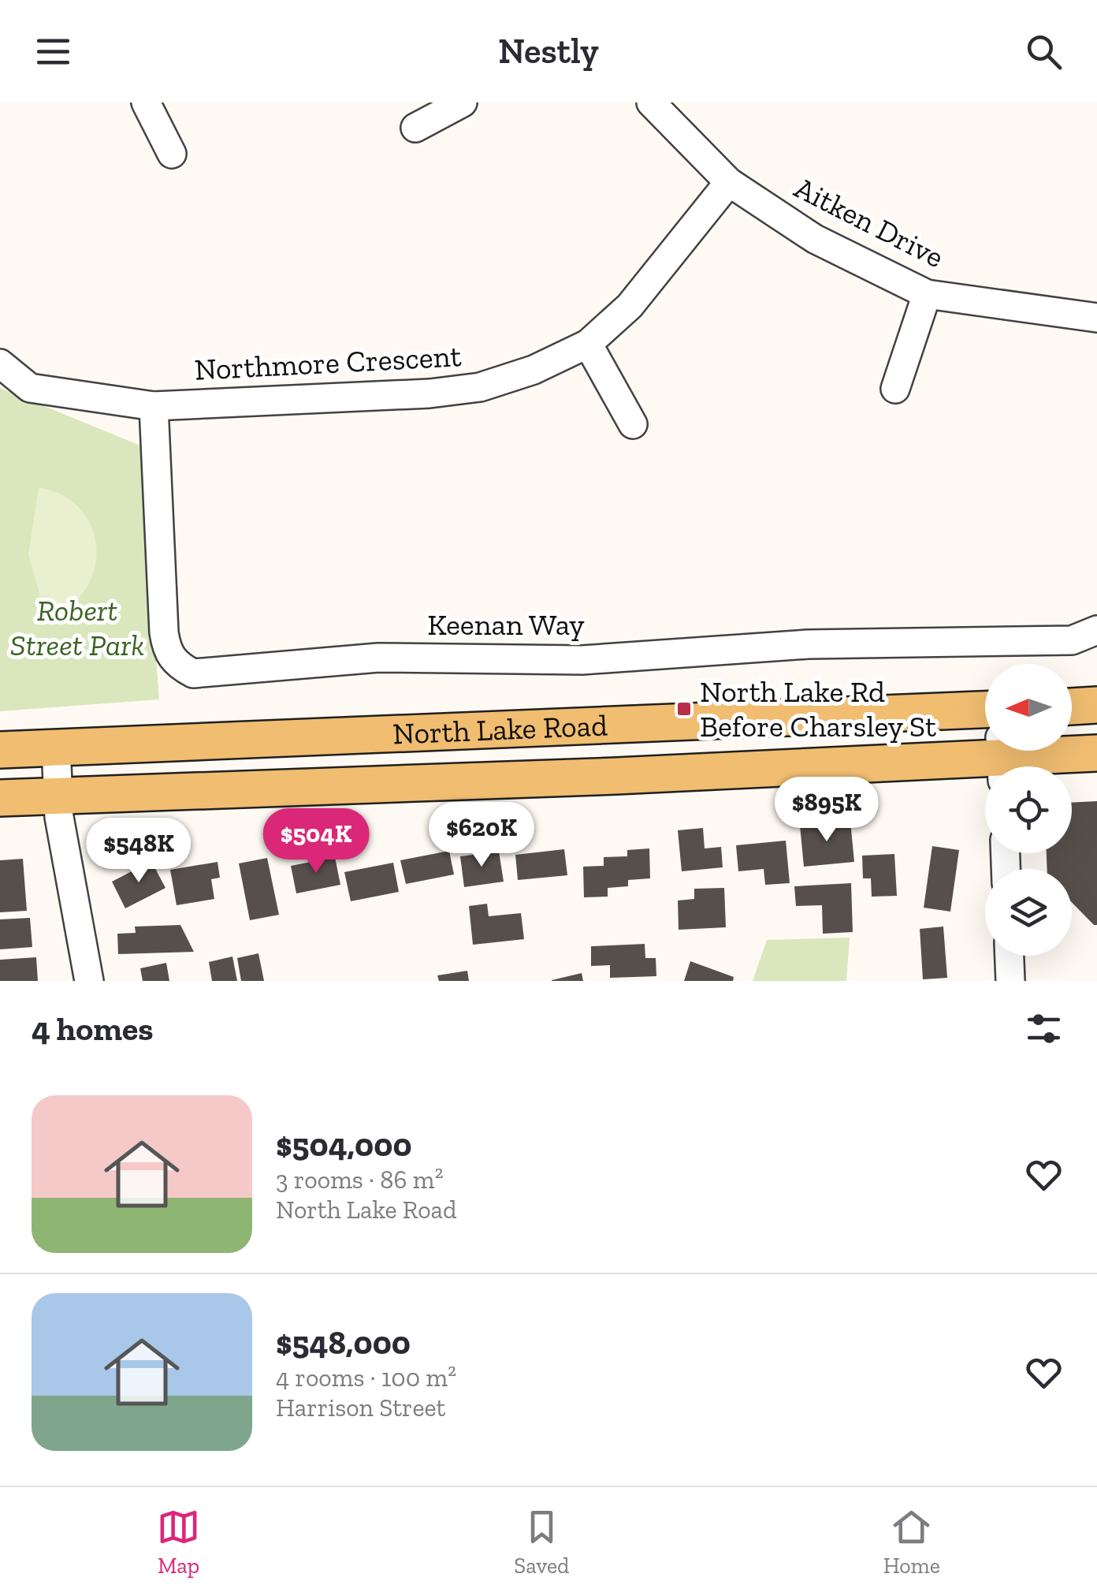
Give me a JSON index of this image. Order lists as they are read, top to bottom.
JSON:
{
  "streets": {
    "main road": ["North Lake Road"],
    "street": ["Aitken Drive", "Northmore Crescent", "Keenan Way"]
  },
  "crossings": [
    ["Aitken Drive", "Northmore Crescent"],
    ["Northmore Crescent", "Keenan Way"]
  ],
  "parks": ["Robert Street Park"],
  "places": {
    "transit": ["North Lake Rd Before Charsley St"]
  },
  "north": "left",
  "page": {
    "header": "Nestly",
    "price": [
      "$895K",
      "$620K",
      "$504K",
      "$548K"
    ],
    "heading": "4 homes",
    "list": [
      {
        "name": "$504,000",
        "note": "3 rooms · 86 m² · North Lake Road"
      },
      {
        "name": "$548,000",
        "note": "4 rooms · 100 m² · Harrison Street"
      }
    ],
    "tabs": ["Map", "Saved", "Home"]
  }
}
